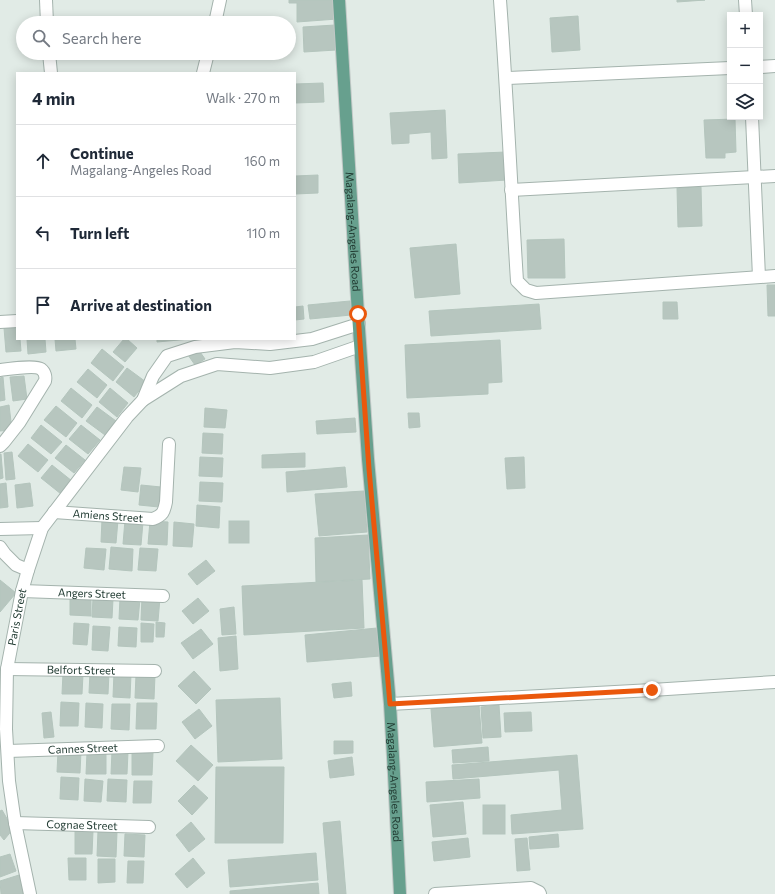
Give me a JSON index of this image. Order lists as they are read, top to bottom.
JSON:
{
  "streets": {
    "main road": ["Magalang-Angeles Road"],
    "street": [
      "Amiens Street",
      "Angers Street",
      "Paris Street",
      "Belfort Street",
      "Cannes Street",
      "Cognae Street"
    ]
  },
  "crossings": [
    ["Amiens Street", "Paris Street"],
    ["Angers Street", "Paris Street"],
    ["Paris Street", "Belfort Street"],
    ["Paris Street", "Cannes Street"],
    ["Paris Street", "Cognae Street"]
  ],
  "page": {
    "map_buttons": ["+", "−"],
    "search": "Search here",
    "heading": ["4 min", "Walk · 270 m"],
    "list": [
      ["Continue", "Magalang-Angeles Road", "160 m"],
      ["Turn left", "110 m"],
      "Arrive at destination"
    ]
  }
}
